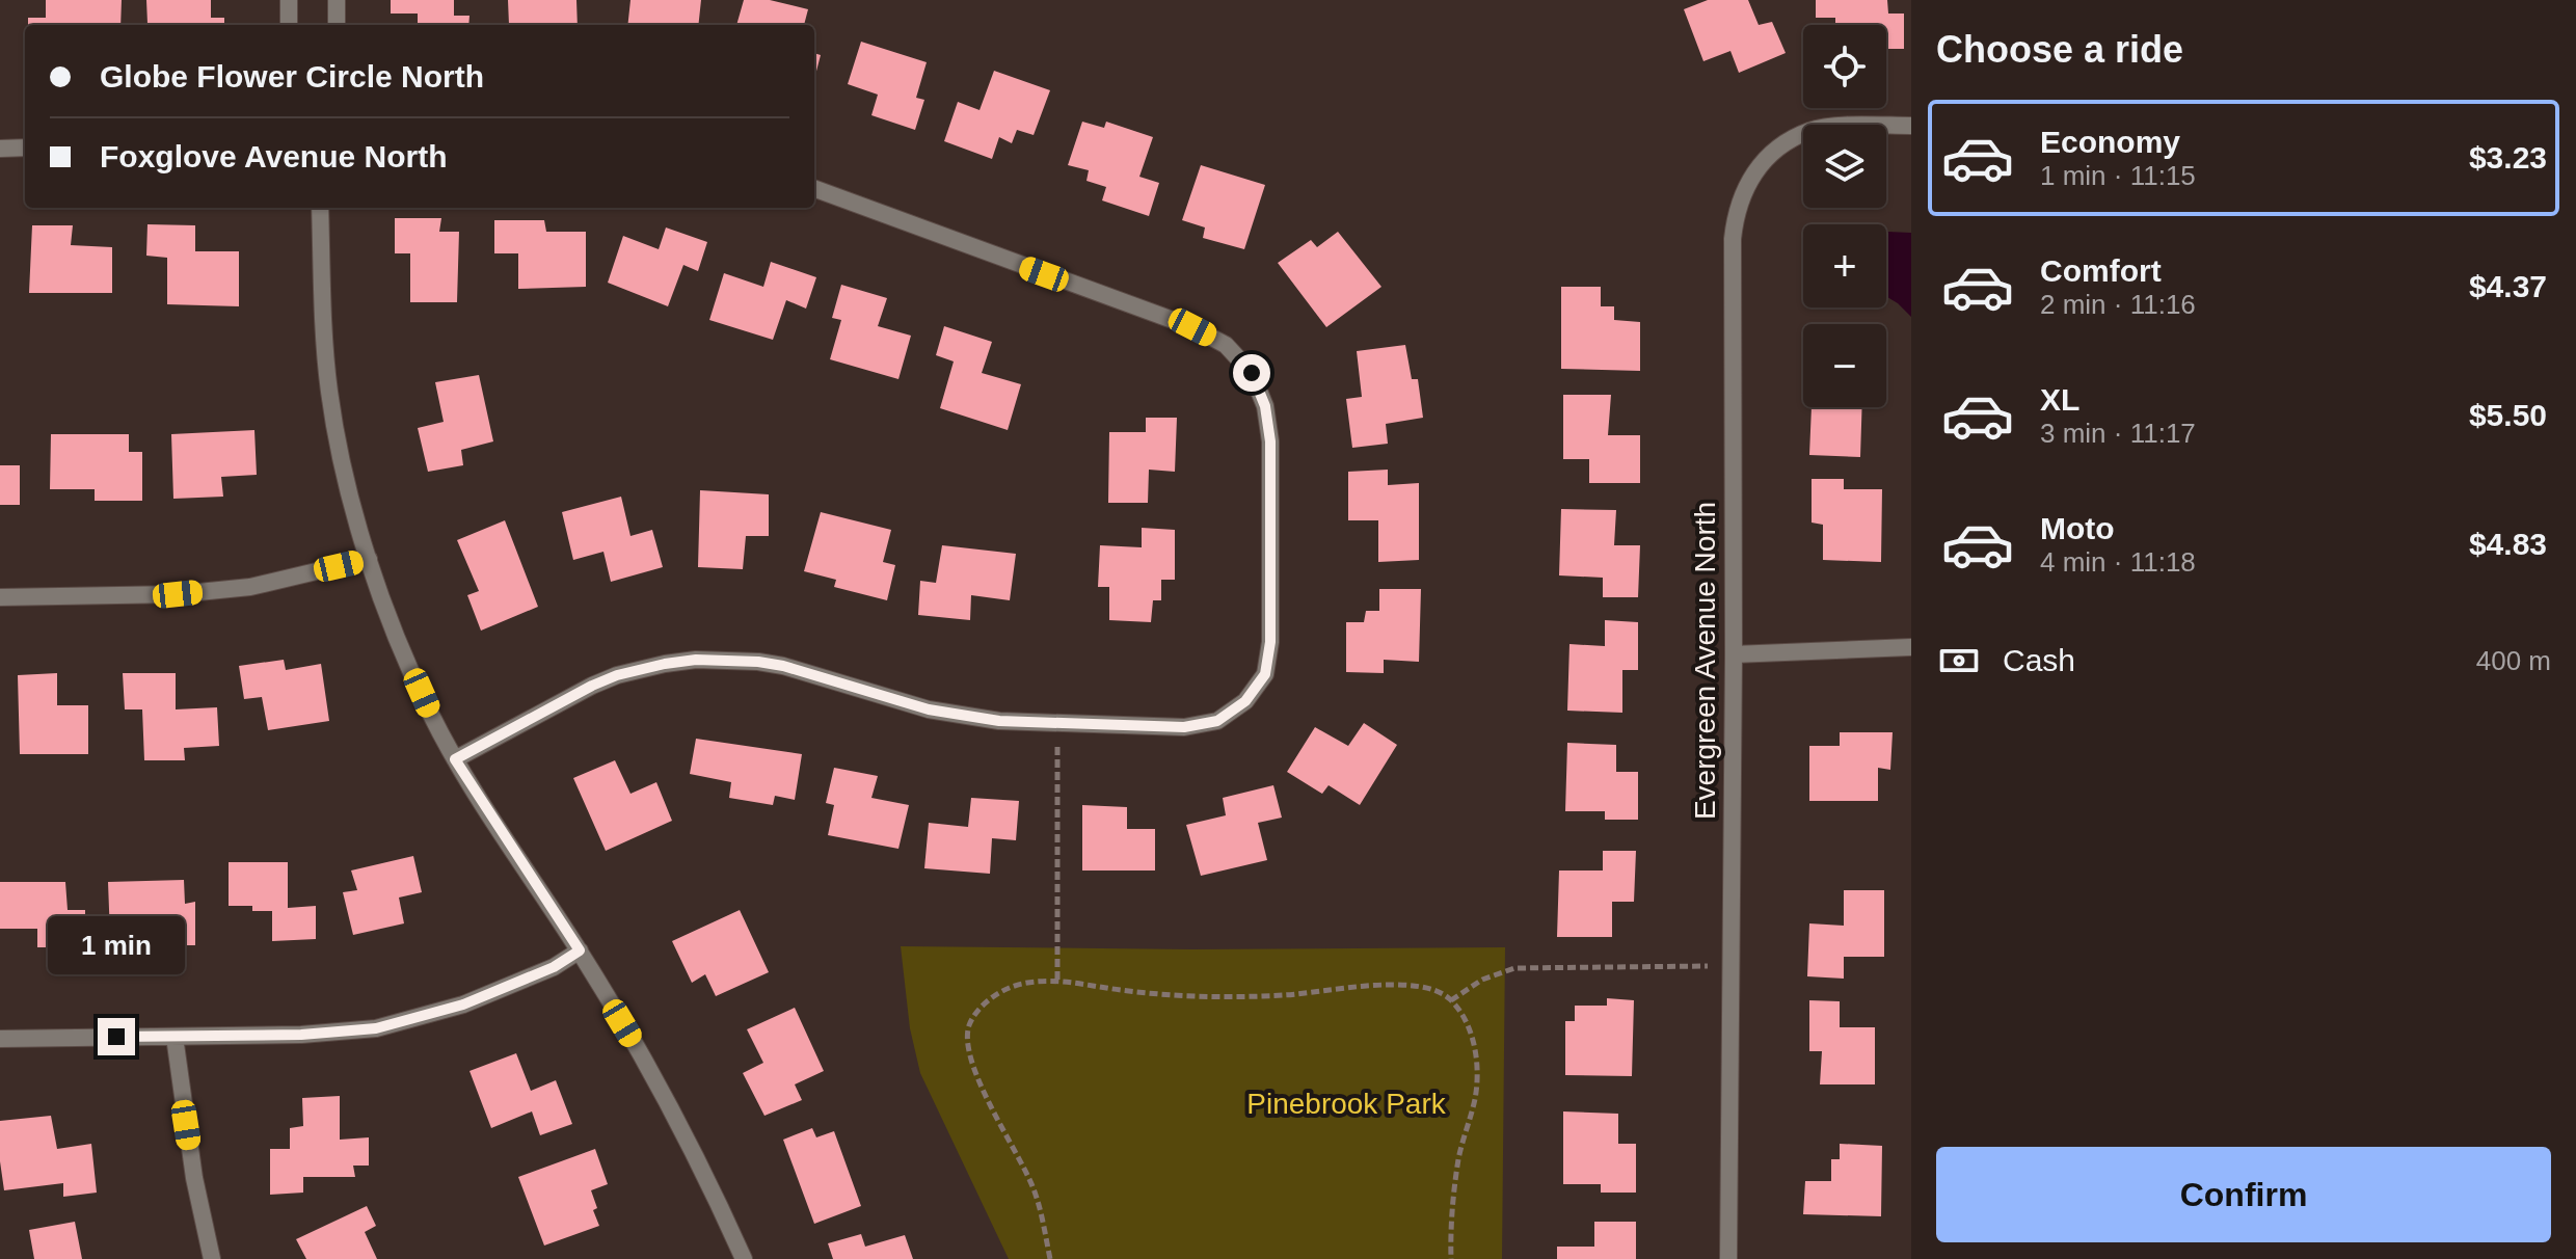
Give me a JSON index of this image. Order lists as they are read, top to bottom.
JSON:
{
  "streets": {
    "street": ["Evergreen Avenue North"]
  },
  "parks": ["Pinebrook Park"],
  "page": {
    "heading": "Choose a ride",
    "map_buttons": ["+", "−"],
    "banner": ["Globe Flower Circle North", "Foxglove Avenue North"],
    "list": [
      {
        "name": "Economy",
        "note": "1 min · 11:15",
        "value": "$3.23"
      },
      {
        "name": "Comfort",
        "note": "2 min · 11:16",
        "value": "$4.37"
      },
      {
        "name": "XL",
        "note": "3 min · 11:17",
        "value": "$5.50"
      },
      {
        "name": "Moto",
        "note": "4 min · 11:18",
        "value": "$4.83"
      }
    ],
    "pay": ["Cash", "400 m"],
    "bubble": "1 min",
    "buttons": "Confirm"
  }
}
